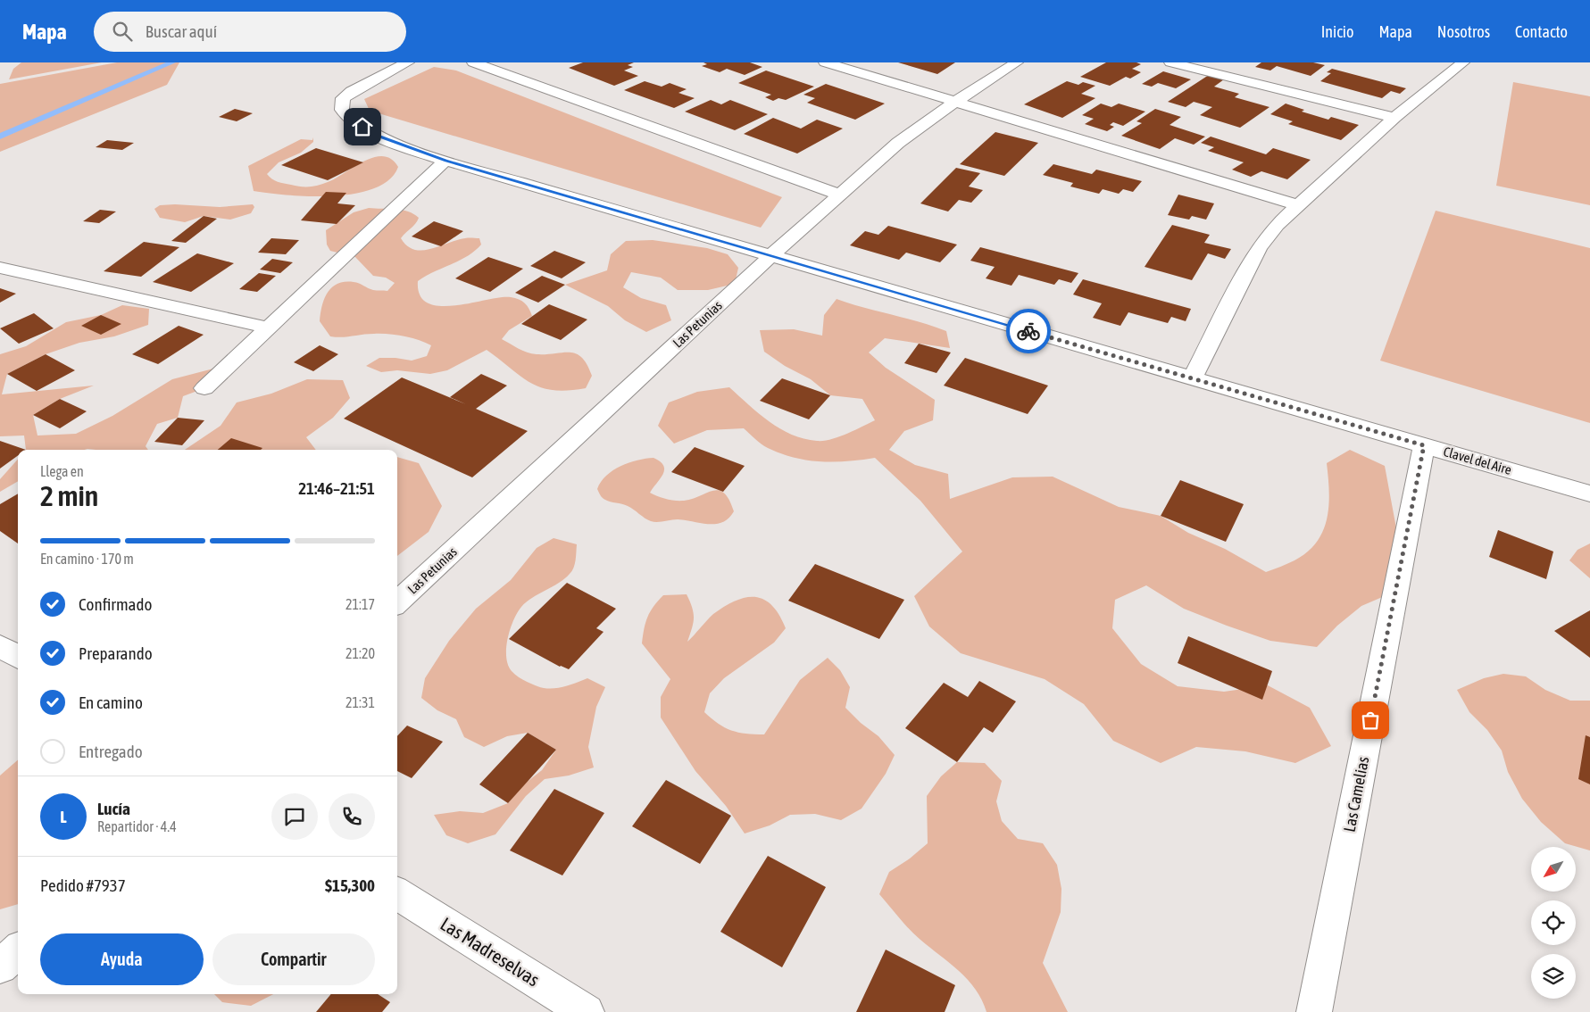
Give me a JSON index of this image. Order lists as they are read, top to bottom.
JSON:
{
  "streets": {
    "street": [
      "Las Petunias",
      "Clavel del Aire",
      "Las Camelias",
      "Las Madreselvas"
    ]
  },
  "crossings": [
    ["Las Petunias", "Clavel del Aire"],
    ["Clavel del Aire", "Las Camelias"]
  ],
  "north": "bottom left",
  "page": {
    "header": "Mapa",
    "search": "Buscar aquí",
    "nav": [
      "Inicio",
      "Mapa",
      "Nosotros",
      "Contacto"
    ],
    "heading": ["2 min", "Llega en", "21:46–21:51"],
    "panel": [
      "Lucía",
      "Repartidor · 4.4",
      "Pedido #7937",
      "$15,300"
    ],
    "bar": "En camino · 170 m",
    "list": [
      ["Confirmado", "21:17"],
      ["Preparando", "21:20"],
      ["En camino", "21:31"],
      "Entregado"
    ],
    "round": "L",
    "buttons": ["Ayuda", "Compartir"]
  }
}
